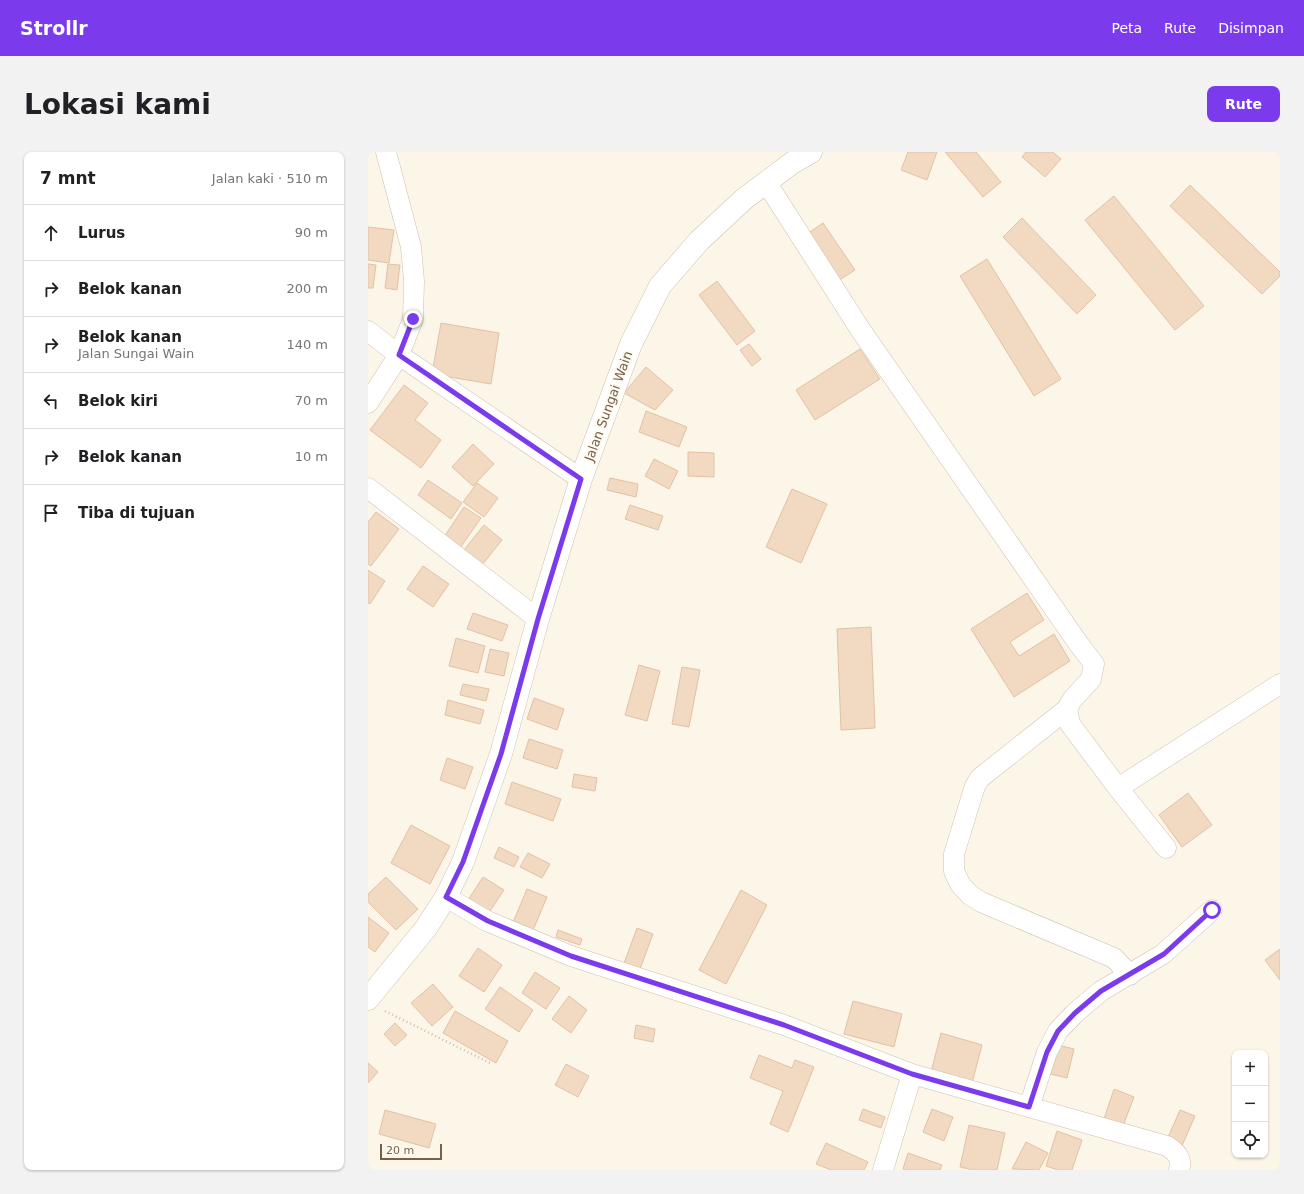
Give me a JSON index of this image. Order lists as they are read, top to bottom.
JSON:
{
  "streets": {
    "street": ["Jalan Sungai Wain"]
  },
  "scale_bar": "20 m",
  "page": {
    "header": "Strollr",
    "nav": ["Peta", "Rute", "Disimpan"],
    "buttons": "Rute",
    "title": "Lokasi kami",
    "heading": ["7 mnt", "Jalan kaki · 510 m"],
    "list": [
      ["Lurus", "90 m"],
      ["Belok kanan", "200 m"],
      ["Belok kanan", "Jalan Sungai Wain", "140 m"],
      ["Belok kiri", "70 m"],
      ["Belok kanan", "10 m"],
      "Tiba di tujuan"
    ],
    "map_buttons": ["+", "−"],
    "scale": "20 m"
  }
}
